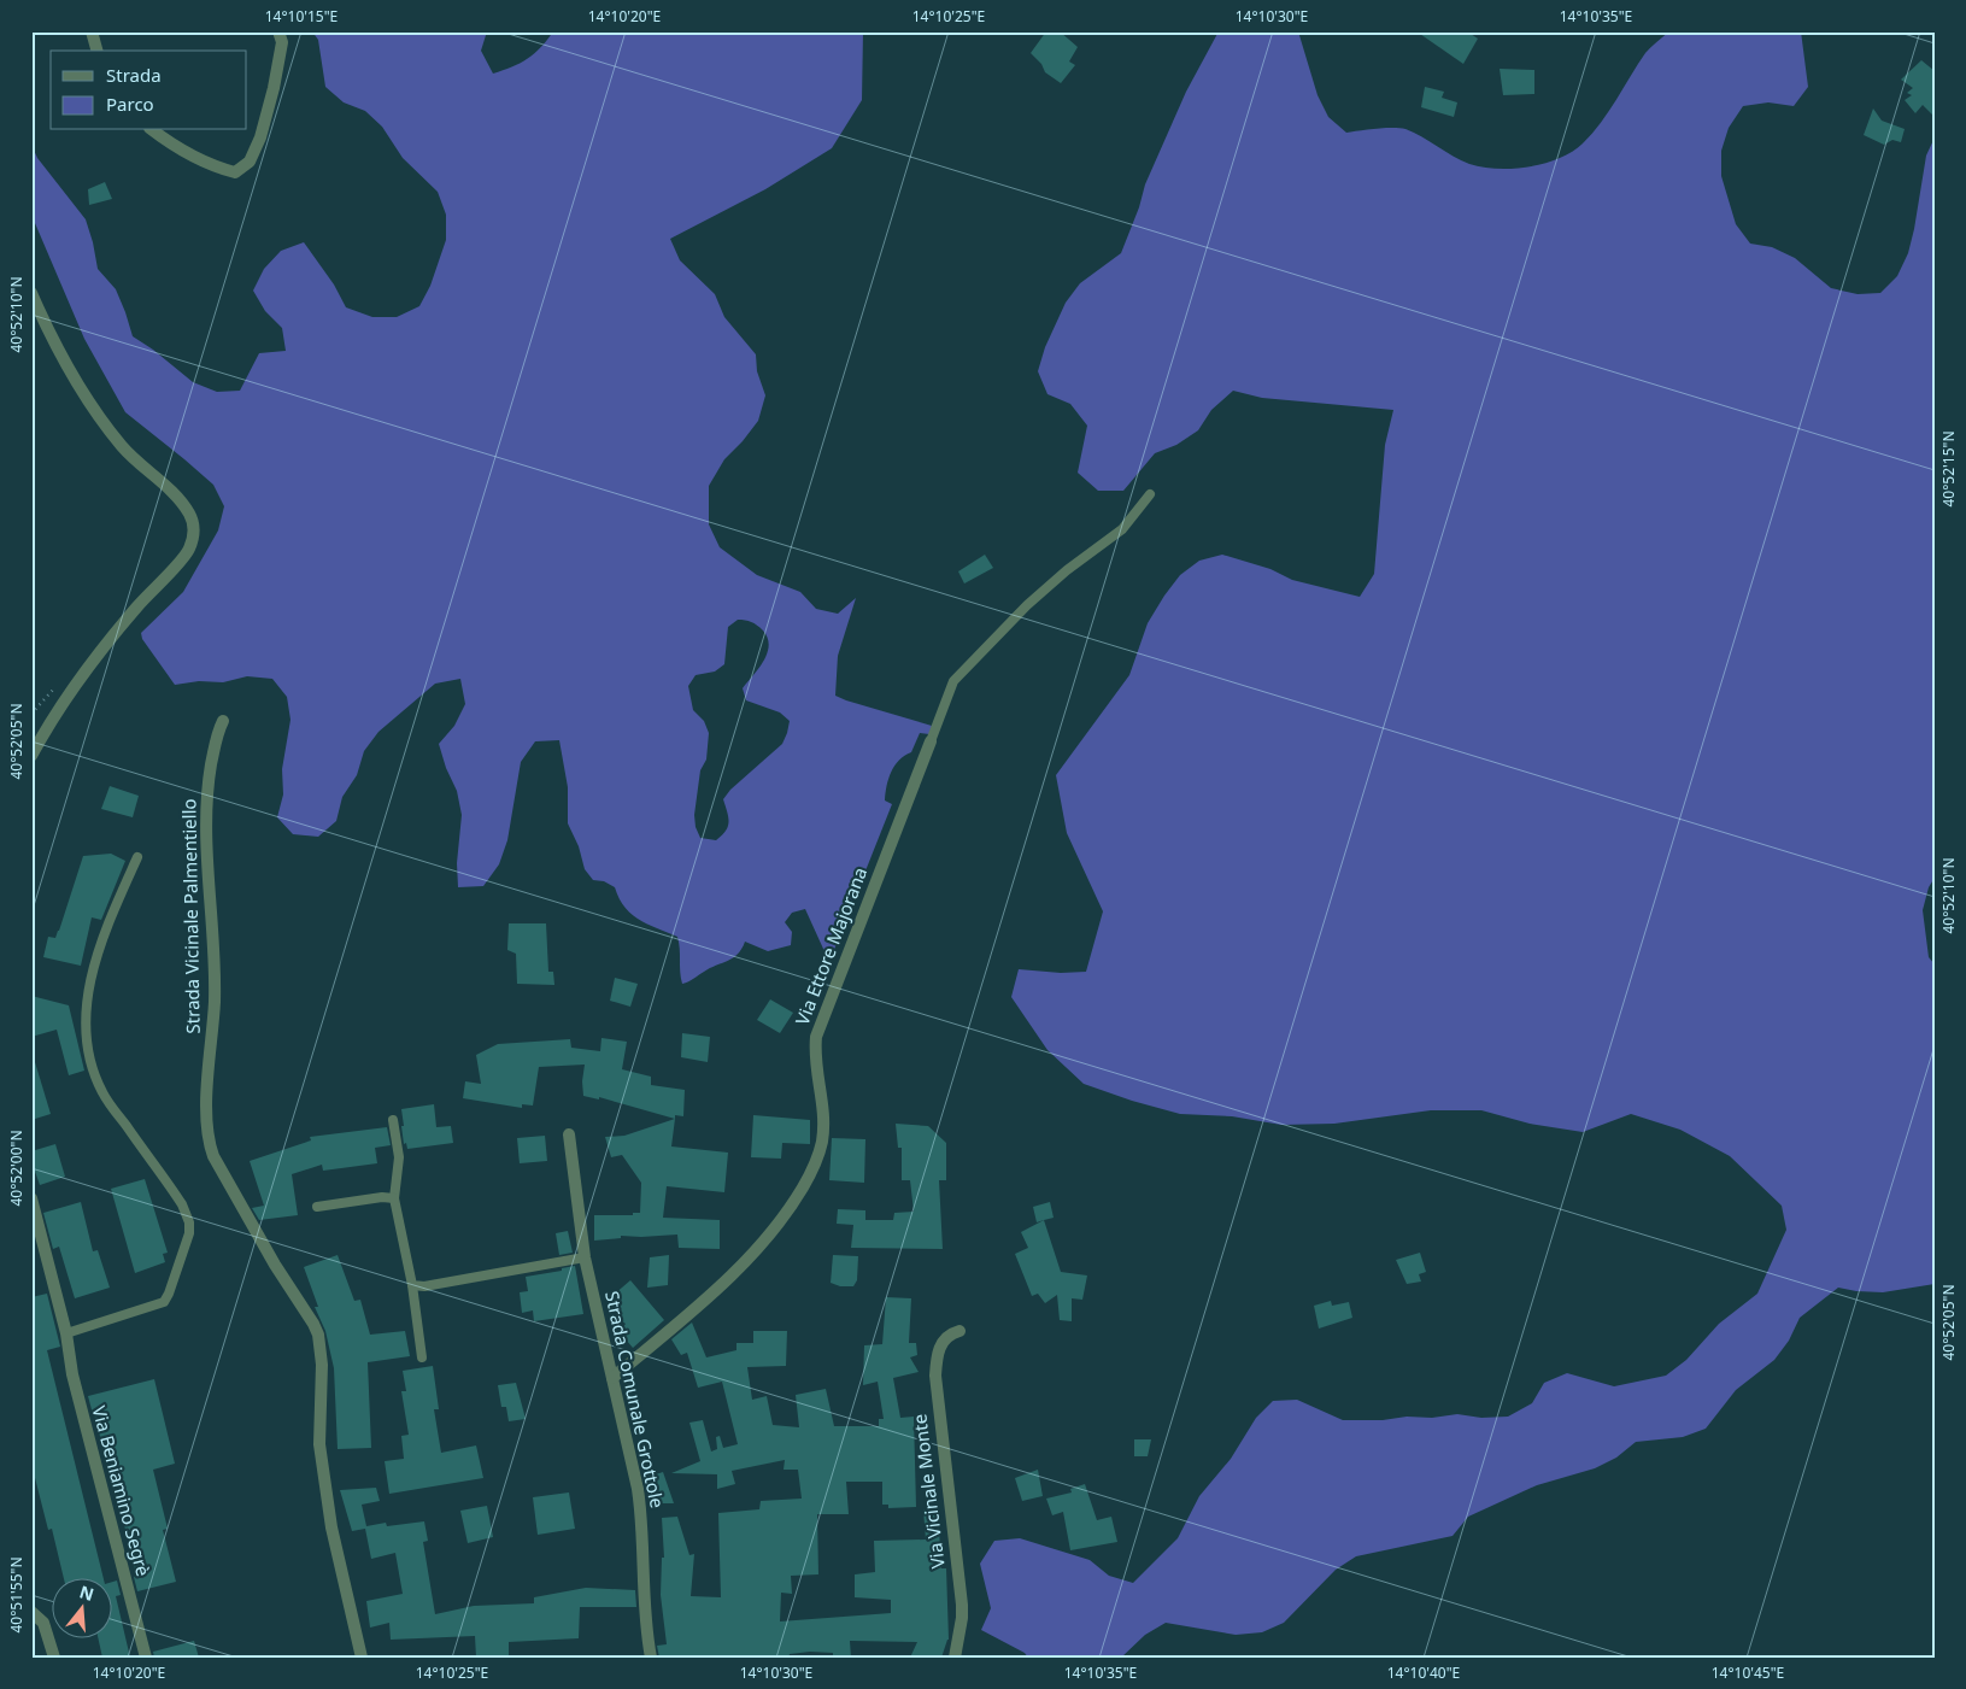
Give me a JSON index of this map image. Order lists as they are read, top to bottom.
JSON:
{
  "streets": {
    "street": [
      "Strada Vicinale Palmentiello",
      "Via Ettore Majorana",
      "Strada Comunale Grottole",
      "Via Beniamino Segrè",
      "Via Vicinale Monte"
    ]
  },
  "crossings": [
    ["Via Ettore Majorana", "Strada Comunale Grottole"]
  ],
  "legend": ["Strada", "Parco"],
  "north": "top",
  "coordinates": [
    "14°10'15\"E",
    "14°10'20\"E",
    "14°10'25\"E",
    "14°10'30\"E",
    "14°10'35\"E",
    "40°52'10\"N",
    "40°52'15\"N",
    "40°52'05\"N",
    "40°52'00\"N",
    "40°51'55\"N",
    "14°10'40\"E",
    "14°10'45\"E"
  ]
}
